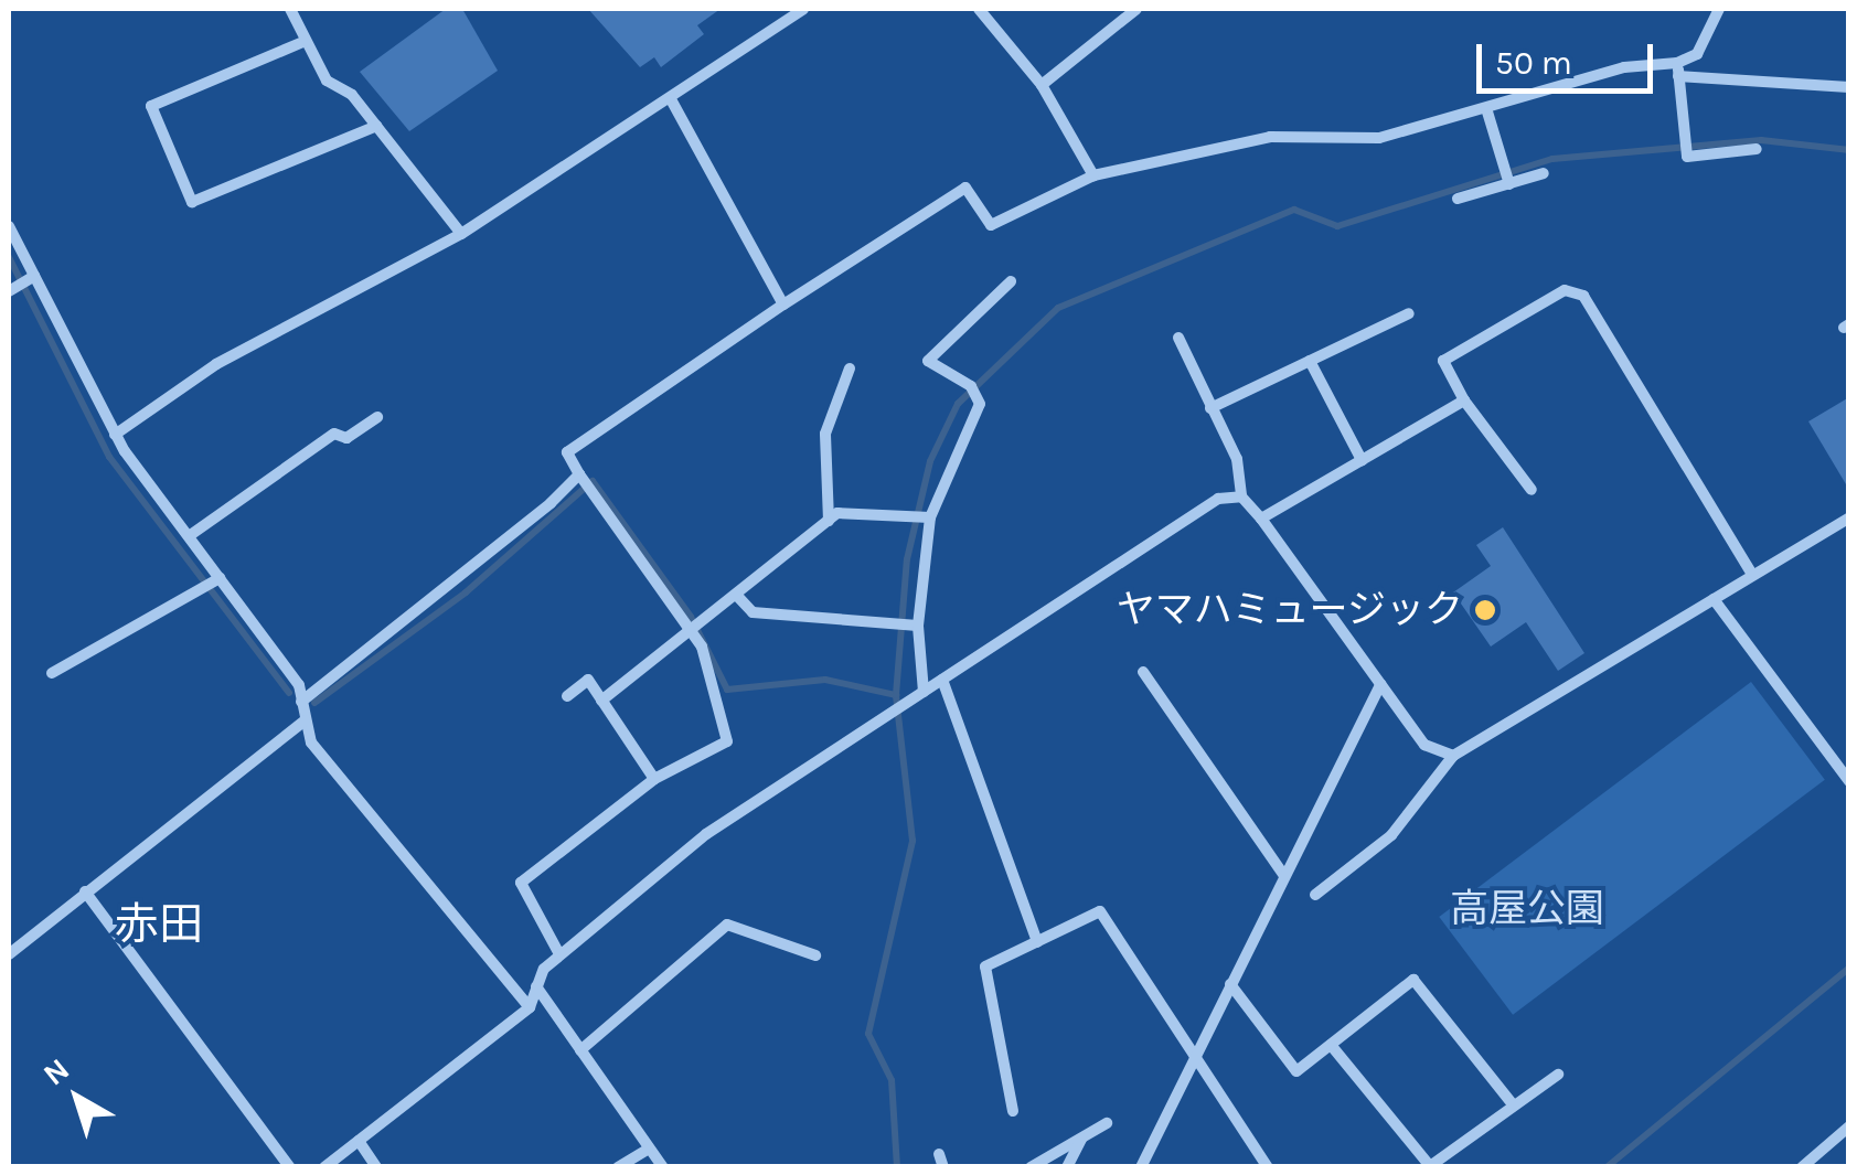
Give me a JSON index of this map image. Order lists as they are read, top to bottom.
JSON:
{
  "districts": ["赤田"],
  "parks": ["高屋公園"],
  "places": ["ヤマハミュージック"],
  "scale_bar": "50 m",
  "north": "top left"
}
